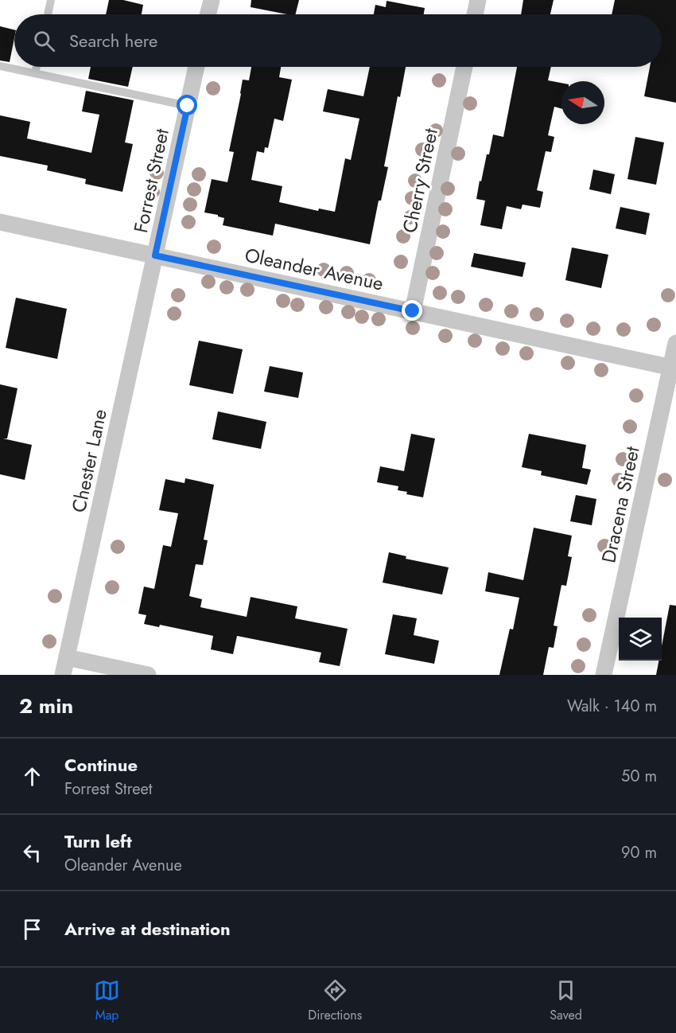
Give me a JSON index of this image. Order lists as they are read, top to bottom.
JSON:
{
  "streets": {
    "street": [
      "Forrest Street",
      "Cherry Street",
      "Oleander Avenue",
      "Chester Lane",
      "Dracena Street"
    ]
  },
  "crossings": [
    ["Forrest Street", "Oleander Avenue"],
    ["Forrest Street", "Chester Lane"],
    ["Cherry Street", "Oleander Avenue"],
    ["Oleander Avenue", "Chester Lane"],
    ["Oleander Avenue", "Dracena Street"]
  ],
  "north": "left",
  "page": {
    "search": "Search here",
    "heading": ["2 min", "Walk · 140 m"],
    "list": [
      ["Continue", "Forrest Street", "50 m"],
      ["Turn left", "Oleander Avenue", "90 m"],
      "Arrive at destination"
    ],
    "nav": ["Map", "Directions", "Saved"]
  }
}
